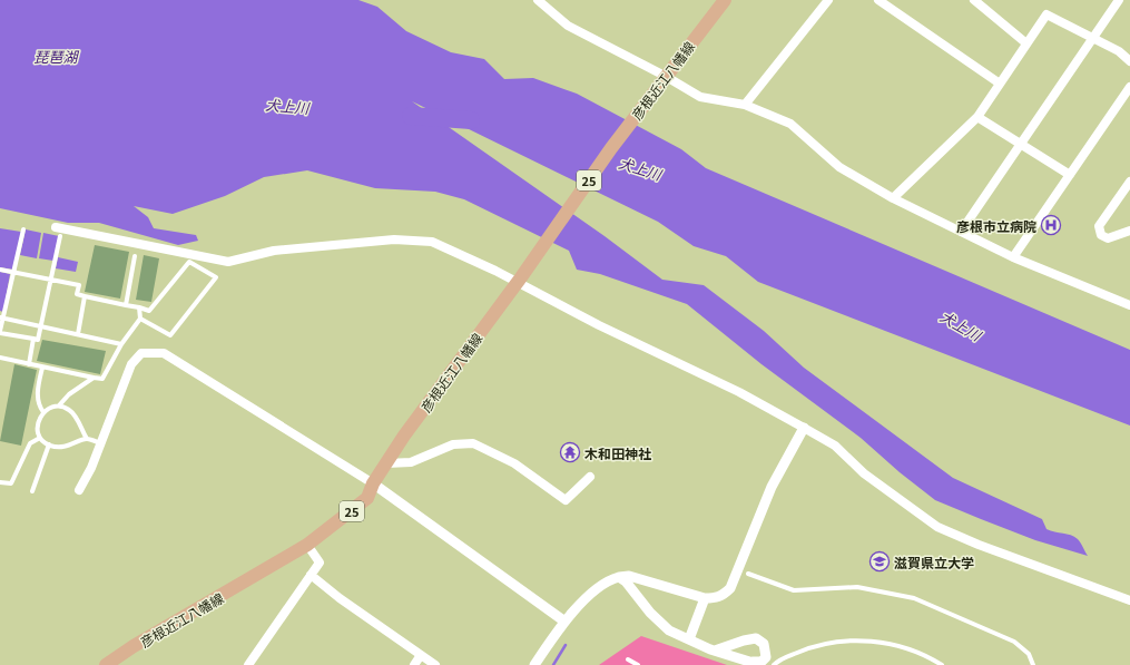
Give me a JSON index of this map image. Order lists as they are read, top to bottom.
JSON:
{
  "streets": {
    "main road": ["彦根近江八幡線", "25"]
  },
  "water": ["琵琶湖", "犬上川"],
  "places": {
    "hospital": ["彦根市立病院"],
    "temple": ["木和田神社"],
    "school or university": ["滋賀県立大学"]
  }
}
